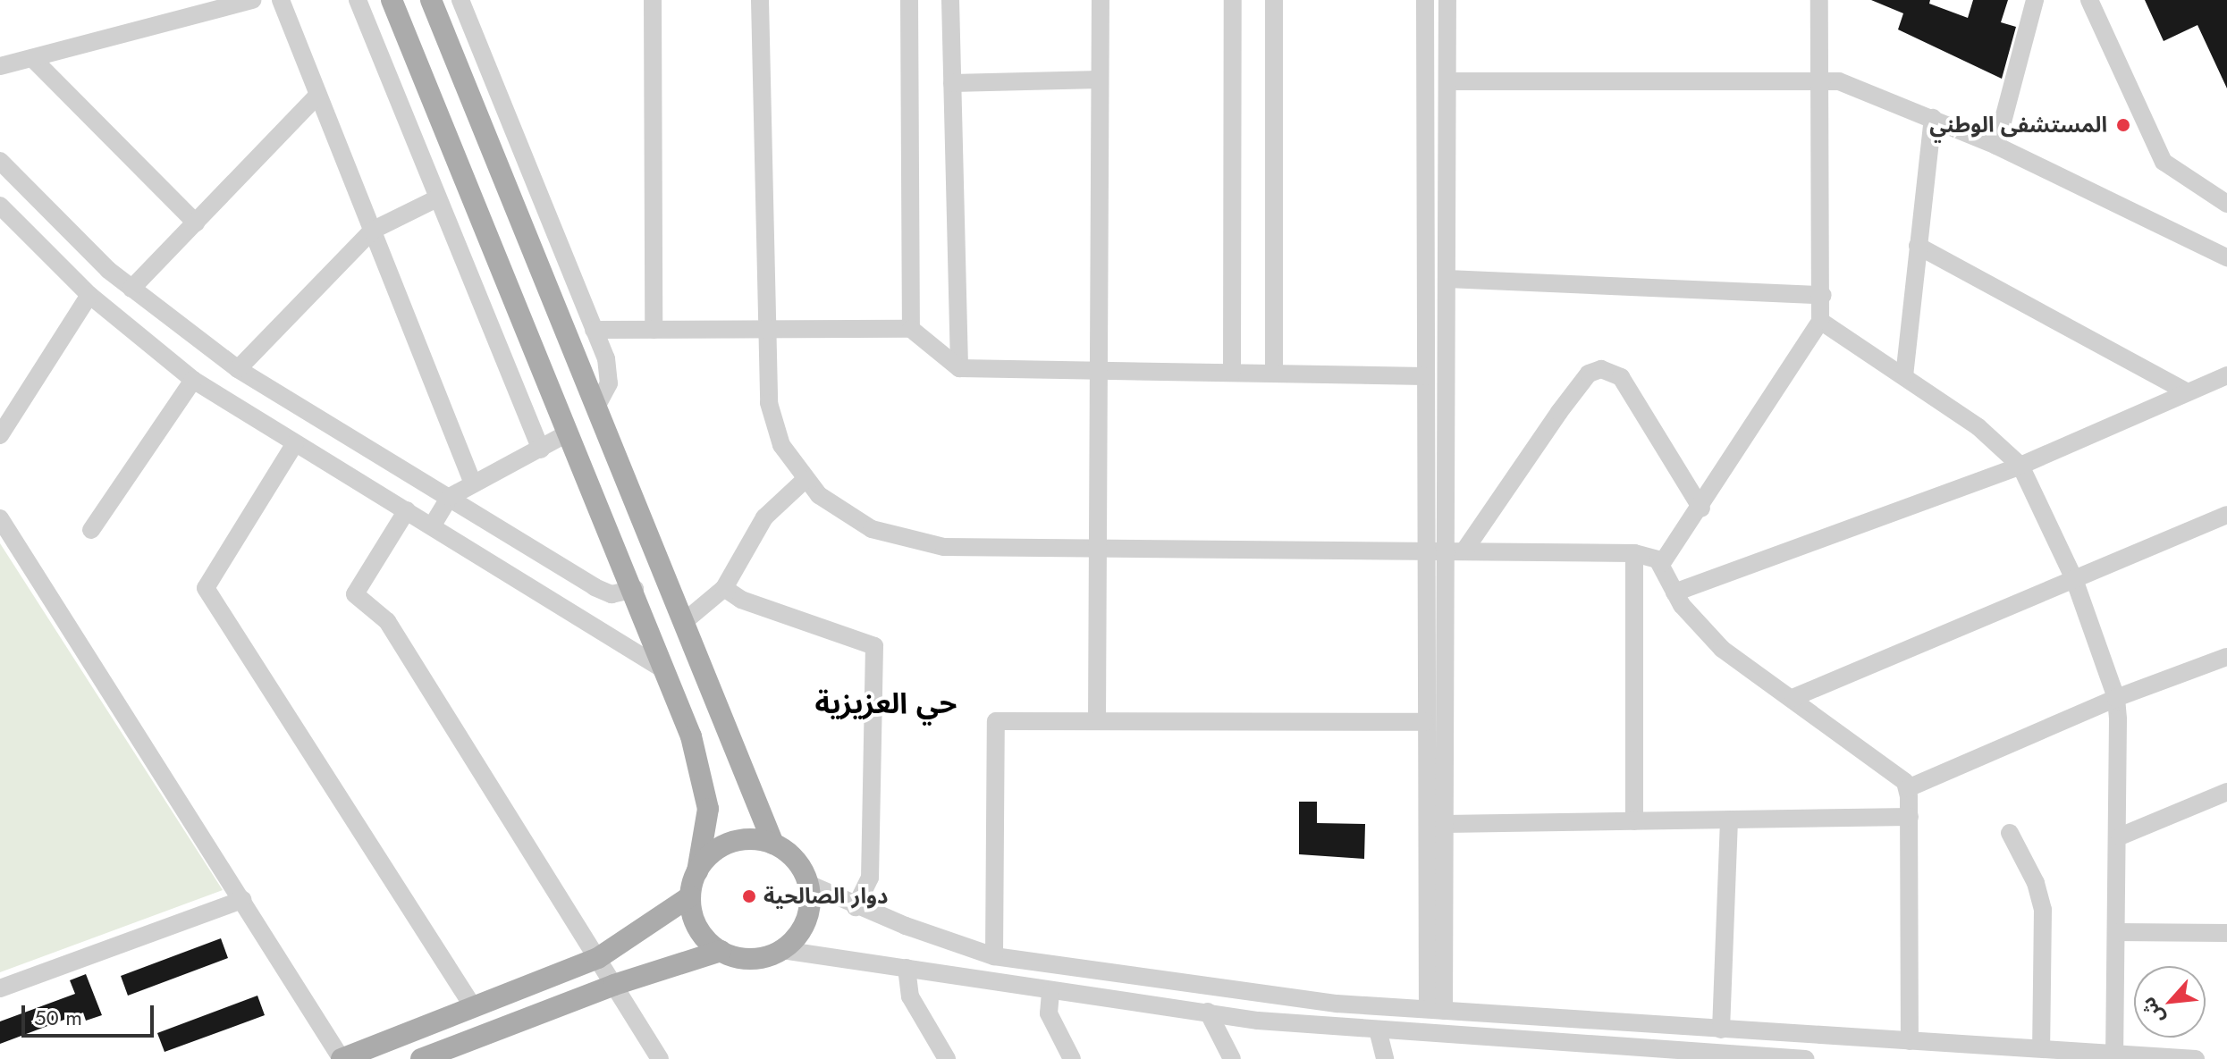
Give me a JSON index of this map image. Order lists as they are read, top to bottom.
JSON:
{
  "districts": ["حي العزيزية"],
  "places": ["المستشفى الوطني", "دوار الصالحية"],
  "scale_bar": "50 m",
  "north": "bottom left"
}
